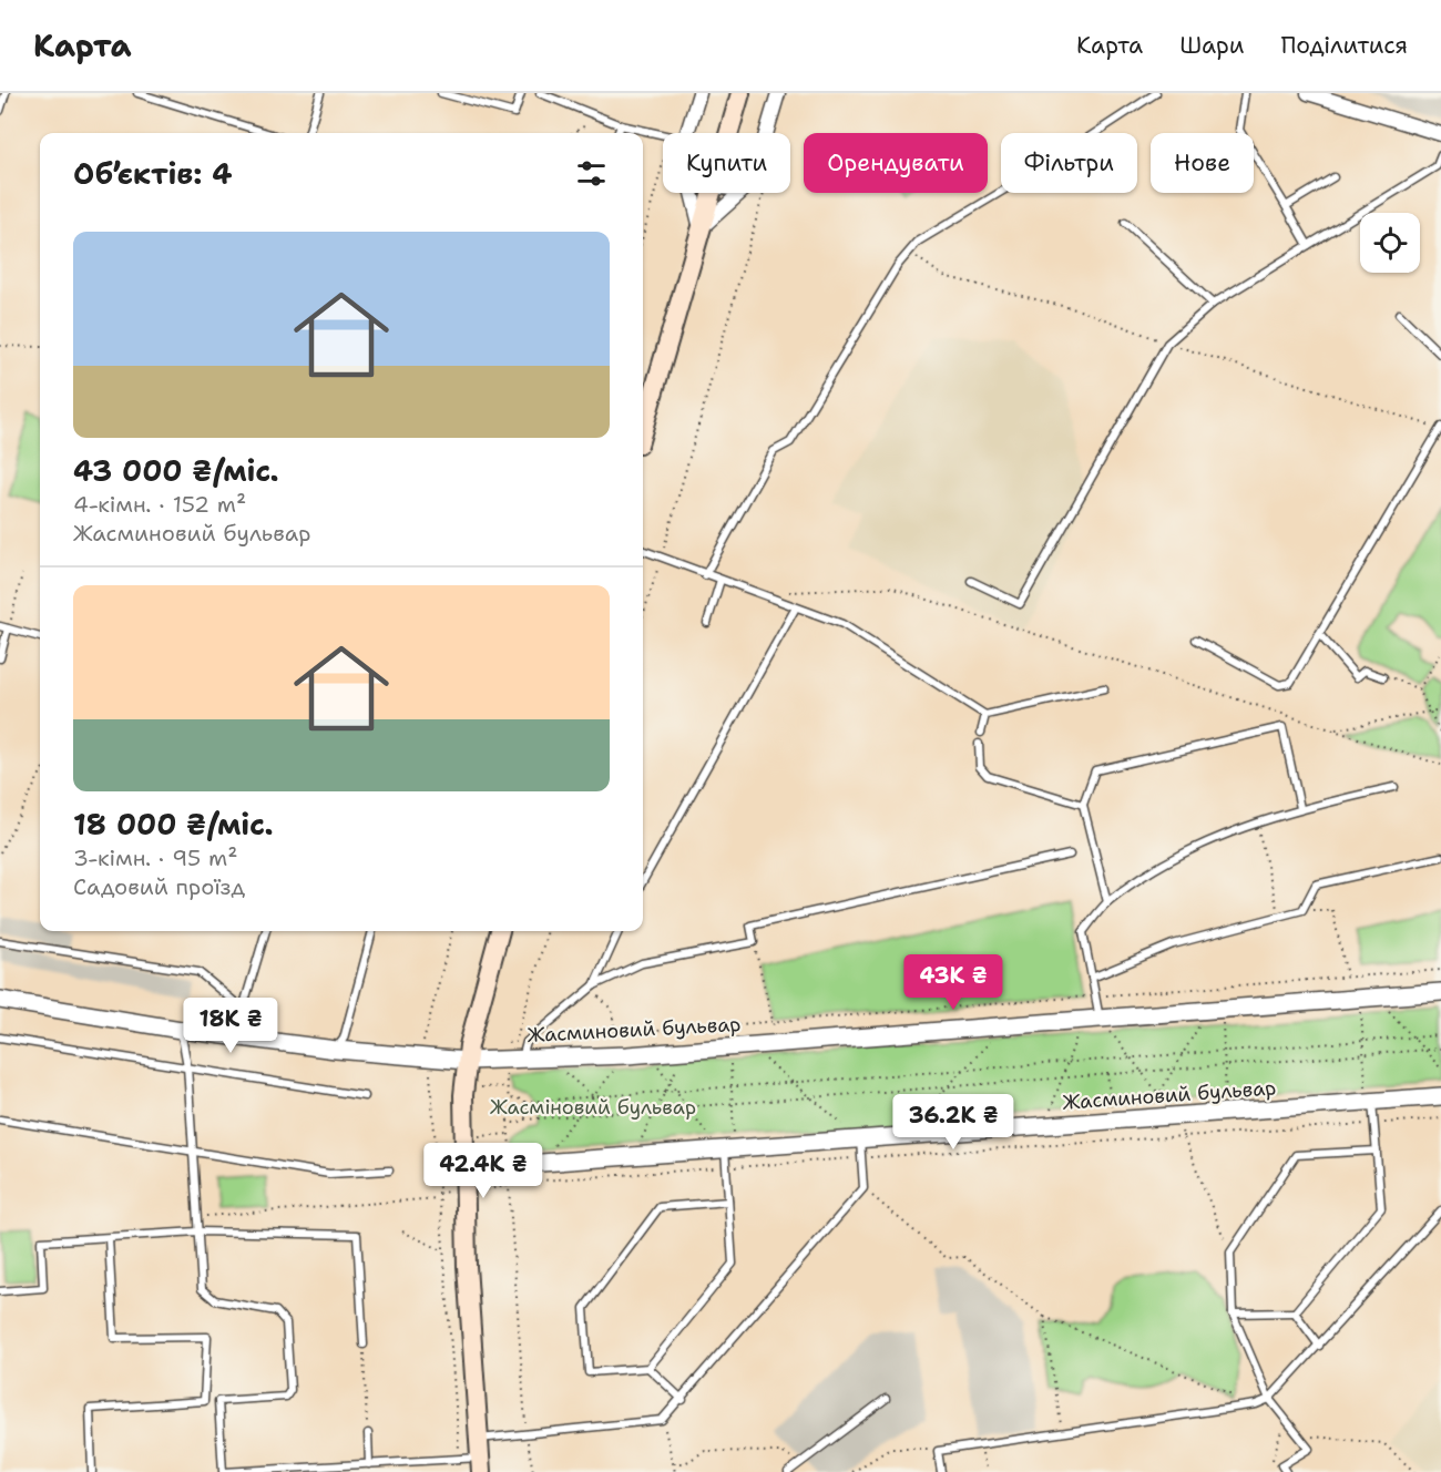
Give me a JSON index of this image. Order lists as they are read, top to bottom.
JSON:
{
  "streets": {
    "street": ["Жасминовий бульвар"]
  },
  "parks": ["Жасміновий бульвар"],
  "page": {
    "header": "Карта",
    "nav": ["Карта", "Шари", "Поділитися"],
    "chip": [
      "Купити",
      "Орендувати",
      "Фільтри",
      "Нове"
    ],
    "heading": "Об’єктів: 4",
    "list": [
      {
        "name": "43 000 ₴/міс.",
        "note": "4-кімн. · 152 m² · Жасминовий бульвар"
      },
      {
        "name": "18 000 ₴/міс.",
        "note": "3-кімн. · 95 m² · Садовий проїзд"
      }
    ],
    "price": [
      "43K ₴",
      "18K ₴",
      "36.2K ₴",
      "42.4K ₴"
    ]
  }
}
